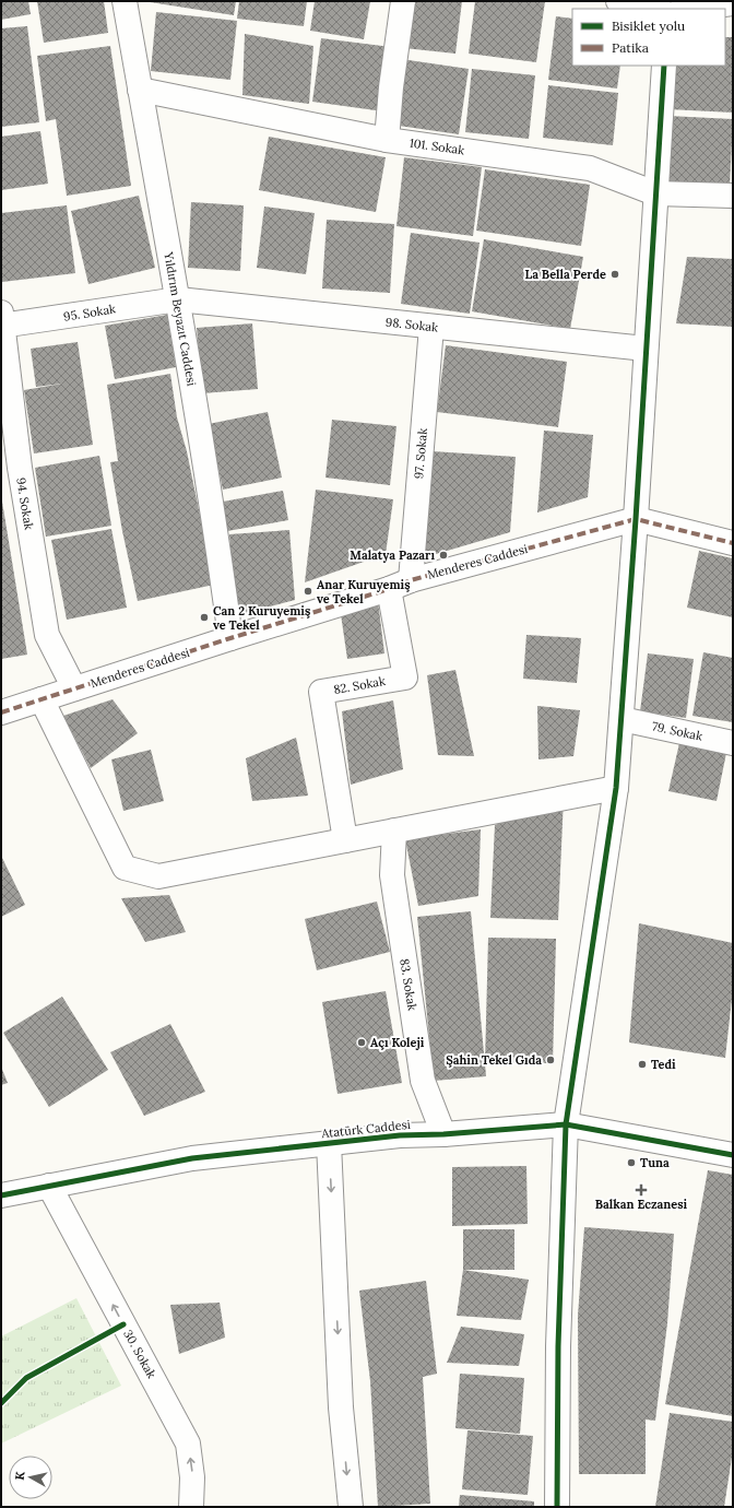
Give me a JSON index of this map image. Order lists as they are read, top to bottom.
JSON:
{
  "streets": {
    "street": [
      "101. Sokak",
      "95. Sokak",
      "Yıldırım Beyazıt Caddesi",
      "98. Sokak",
      "97. Sokak",
      "94. Sokak",
      "Menderes Caddesi",
      "82. Sokak",
      "79. Sokak",
      "83. Sokak",
      "Atatürk Caddesi",
      "30. Sokak"
    ]
  },
  "crossings": [
    ["101. Sokak", "Yıldırım Beyazıt Caddesi"],
    ["95. Sokak", "Yıldırım Beyazıt Caddesi"],
    ["95. Sokak", "98. Sokak"],
    ["95. Sokak", "94. Sokak"],
    ["Yıldırım Beyazıt Caddesi", "98. Sokak"],
    ["Yıldırım Beyazıt Caddesi", "Menderes Caddesi"],
    ["98. Sokak", "97. Sokak"],
    ["97. Sokak", "Menderes Caddesi"],
    ["94. Sokak", "Menderes Caddesi"],
    ["Menderes Caddesi", "82. Sokak"],
    ["83. Sokak", "Atatürk Caddesi"],
    ["Atatürk Caddesi", "30. Sokak"]
  ],
  "places": {
    "other": [
      "La Bella Perde",
      "Malatya Pazarı",
      "Anar Kuruyemiş ve Tekel",
      "Can 2 Kuruyemiş ve Tekel",
      "Açı Koleji",
      "Şahin Tekel Gıda",
      "Tedi",
      "Tuna"
    ],
    "health": ["Balkan Eczanesi"]
  },
  "legend": ["Bisiklet yolu", "Patika"],
  "north": "left"
}
